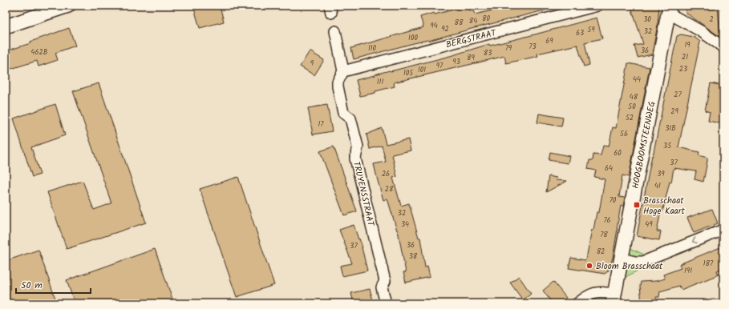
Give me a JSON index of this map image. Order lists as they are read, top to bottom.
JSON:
{
  "streets": {
    "street": ["BERGSTRAAT", "HOOGBOOMSTEENWEG", "TRUYENSSTRAAT"]
  },
  "crossings": [
    ["BERGSTRAAT", "TRUYENSSTRAAT"]
  ],
  "places": {
    "transit": ["Brasschaat Hoge Kaart"],
    "other": ["Bloom Brasschaat"]
  },
  "house_numbers": [
    "80",
    "30",
    "2",
    "84",
    "88",
    "94",
    "92",
    "59",
    "32",
    "63",
    "100",
    "69",
    "19",
    "73",
    "110",
    "79",
    "36",
    "462B",
    "83",
    "21",
    "89",
    "93",
    "9",
    "97",
    "23",
    "101",
    "105",
    "44",
    "111",
    "27",
    "48",
    "50",
    "29",
    "52",
    "17",
    "31B",
    "56",
    "35",
    "60",
    "37",
    "64",
    "26",
    "39",
    "41",
    "28",
    "70",
    "32",
    "76",
    "34",
    "49",
    "78",
    "36",
    "37",
    "82",
    "38",
    "187",
    "191"
  ],
  "scale_bar": "50 m"
}
